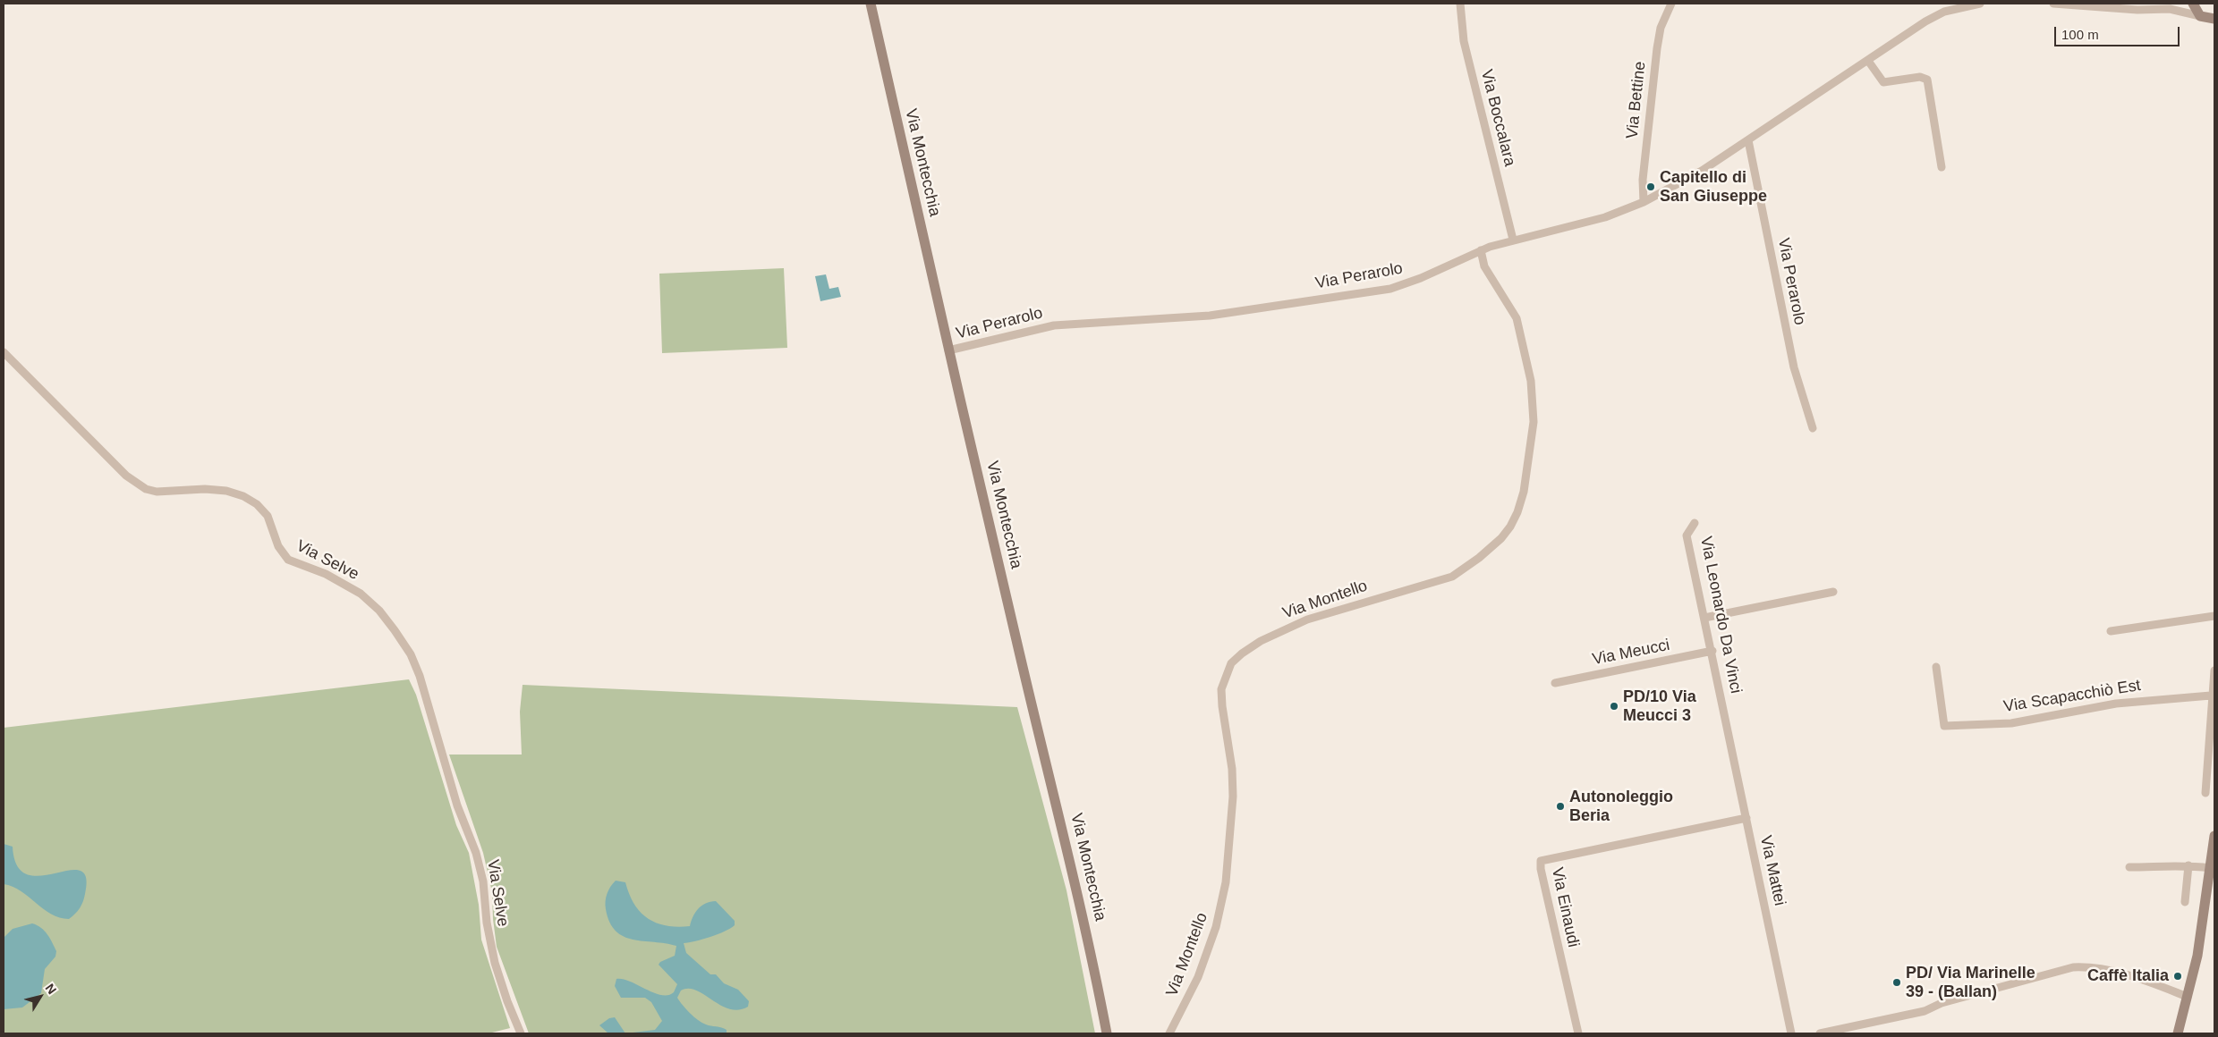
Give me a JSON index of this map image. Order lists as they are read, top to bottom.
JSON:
{
  "streets": {
    "street": [
      "Via Bettine",
      "Via Boccalara",
      "Via Montecchia",
      "Via Perarolo",
      "Via Selve",
      "Via Montello",
      "Via Leonardo Da Vinci",
      "Via Meucci",
      "Via Scapacchiò Est",
      "Via Mattei",
      "Via Einaudi"
    ]
  },
  "crossings": [
    ["Via Bettine", "Via Perarolo"],
    ["Via Boccalara", "Via Perarolo"],
    ["Via Montecchia", "Via Perarolo"],
    ["Via Perarolo", "Via Montello"],
    ["Via Leonardo Da Vinci", "Via Meucci"],
    ["Via Leonardo Da Vinci", "Via Mattei"],
    ["Via Mattei", "Via Einaudi"]
  ],
  "places": [
    "Capitello di San Giuseppe",
    "PD/10 Via Meucci 3",
    "Autonoleggio Beria",
    "Caffè Italia",
    "PD/ Via Marinelle 39 - (Ballan)"
  ],
  "scale_bar": "100 m",
  "north": "top right"
}
